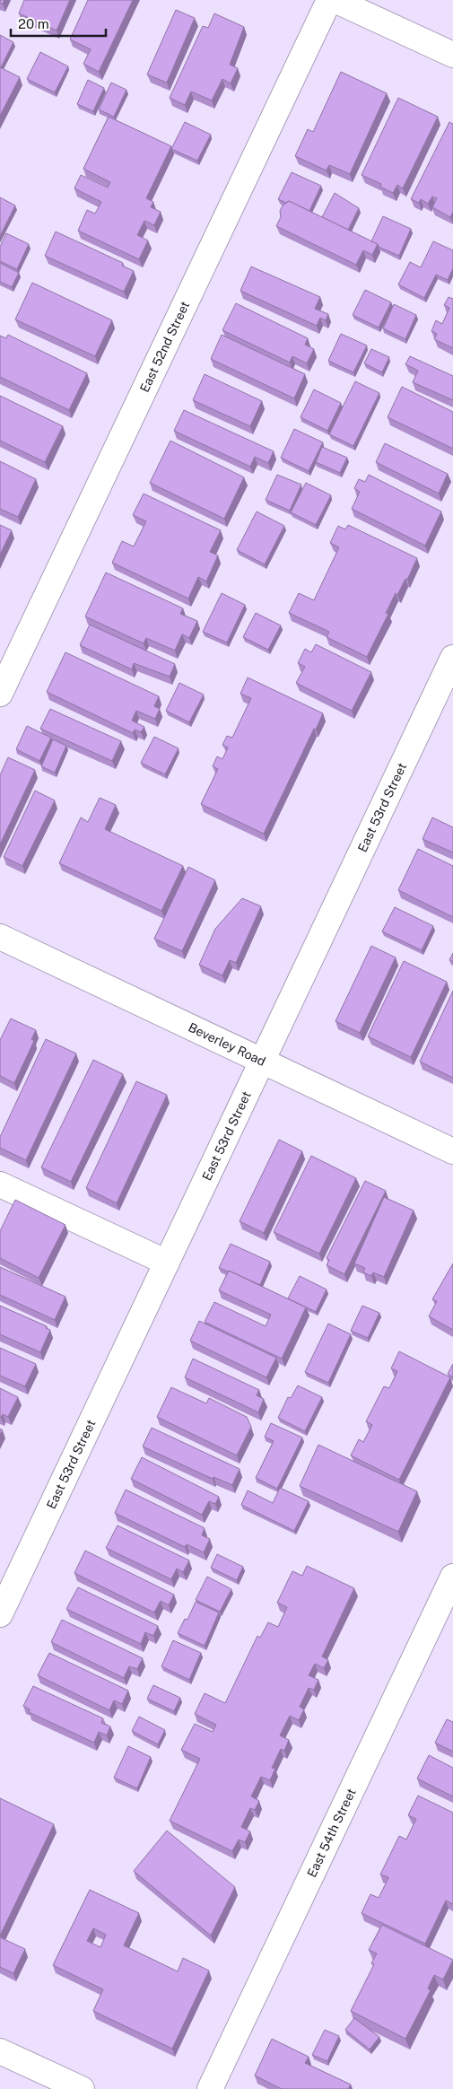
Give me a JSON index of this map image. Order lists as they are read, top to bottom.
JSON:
{
  "streets": {
    "street": [
      "East 52nd Street",
      "East 53rd Street",
      "Beverley Road",
      "East 54th Street"
    ]
  },
  "crossings": [
    ["East 53rd Street", "Beverley Road"]
  ],
  "scale_bar": "20 m"
}
